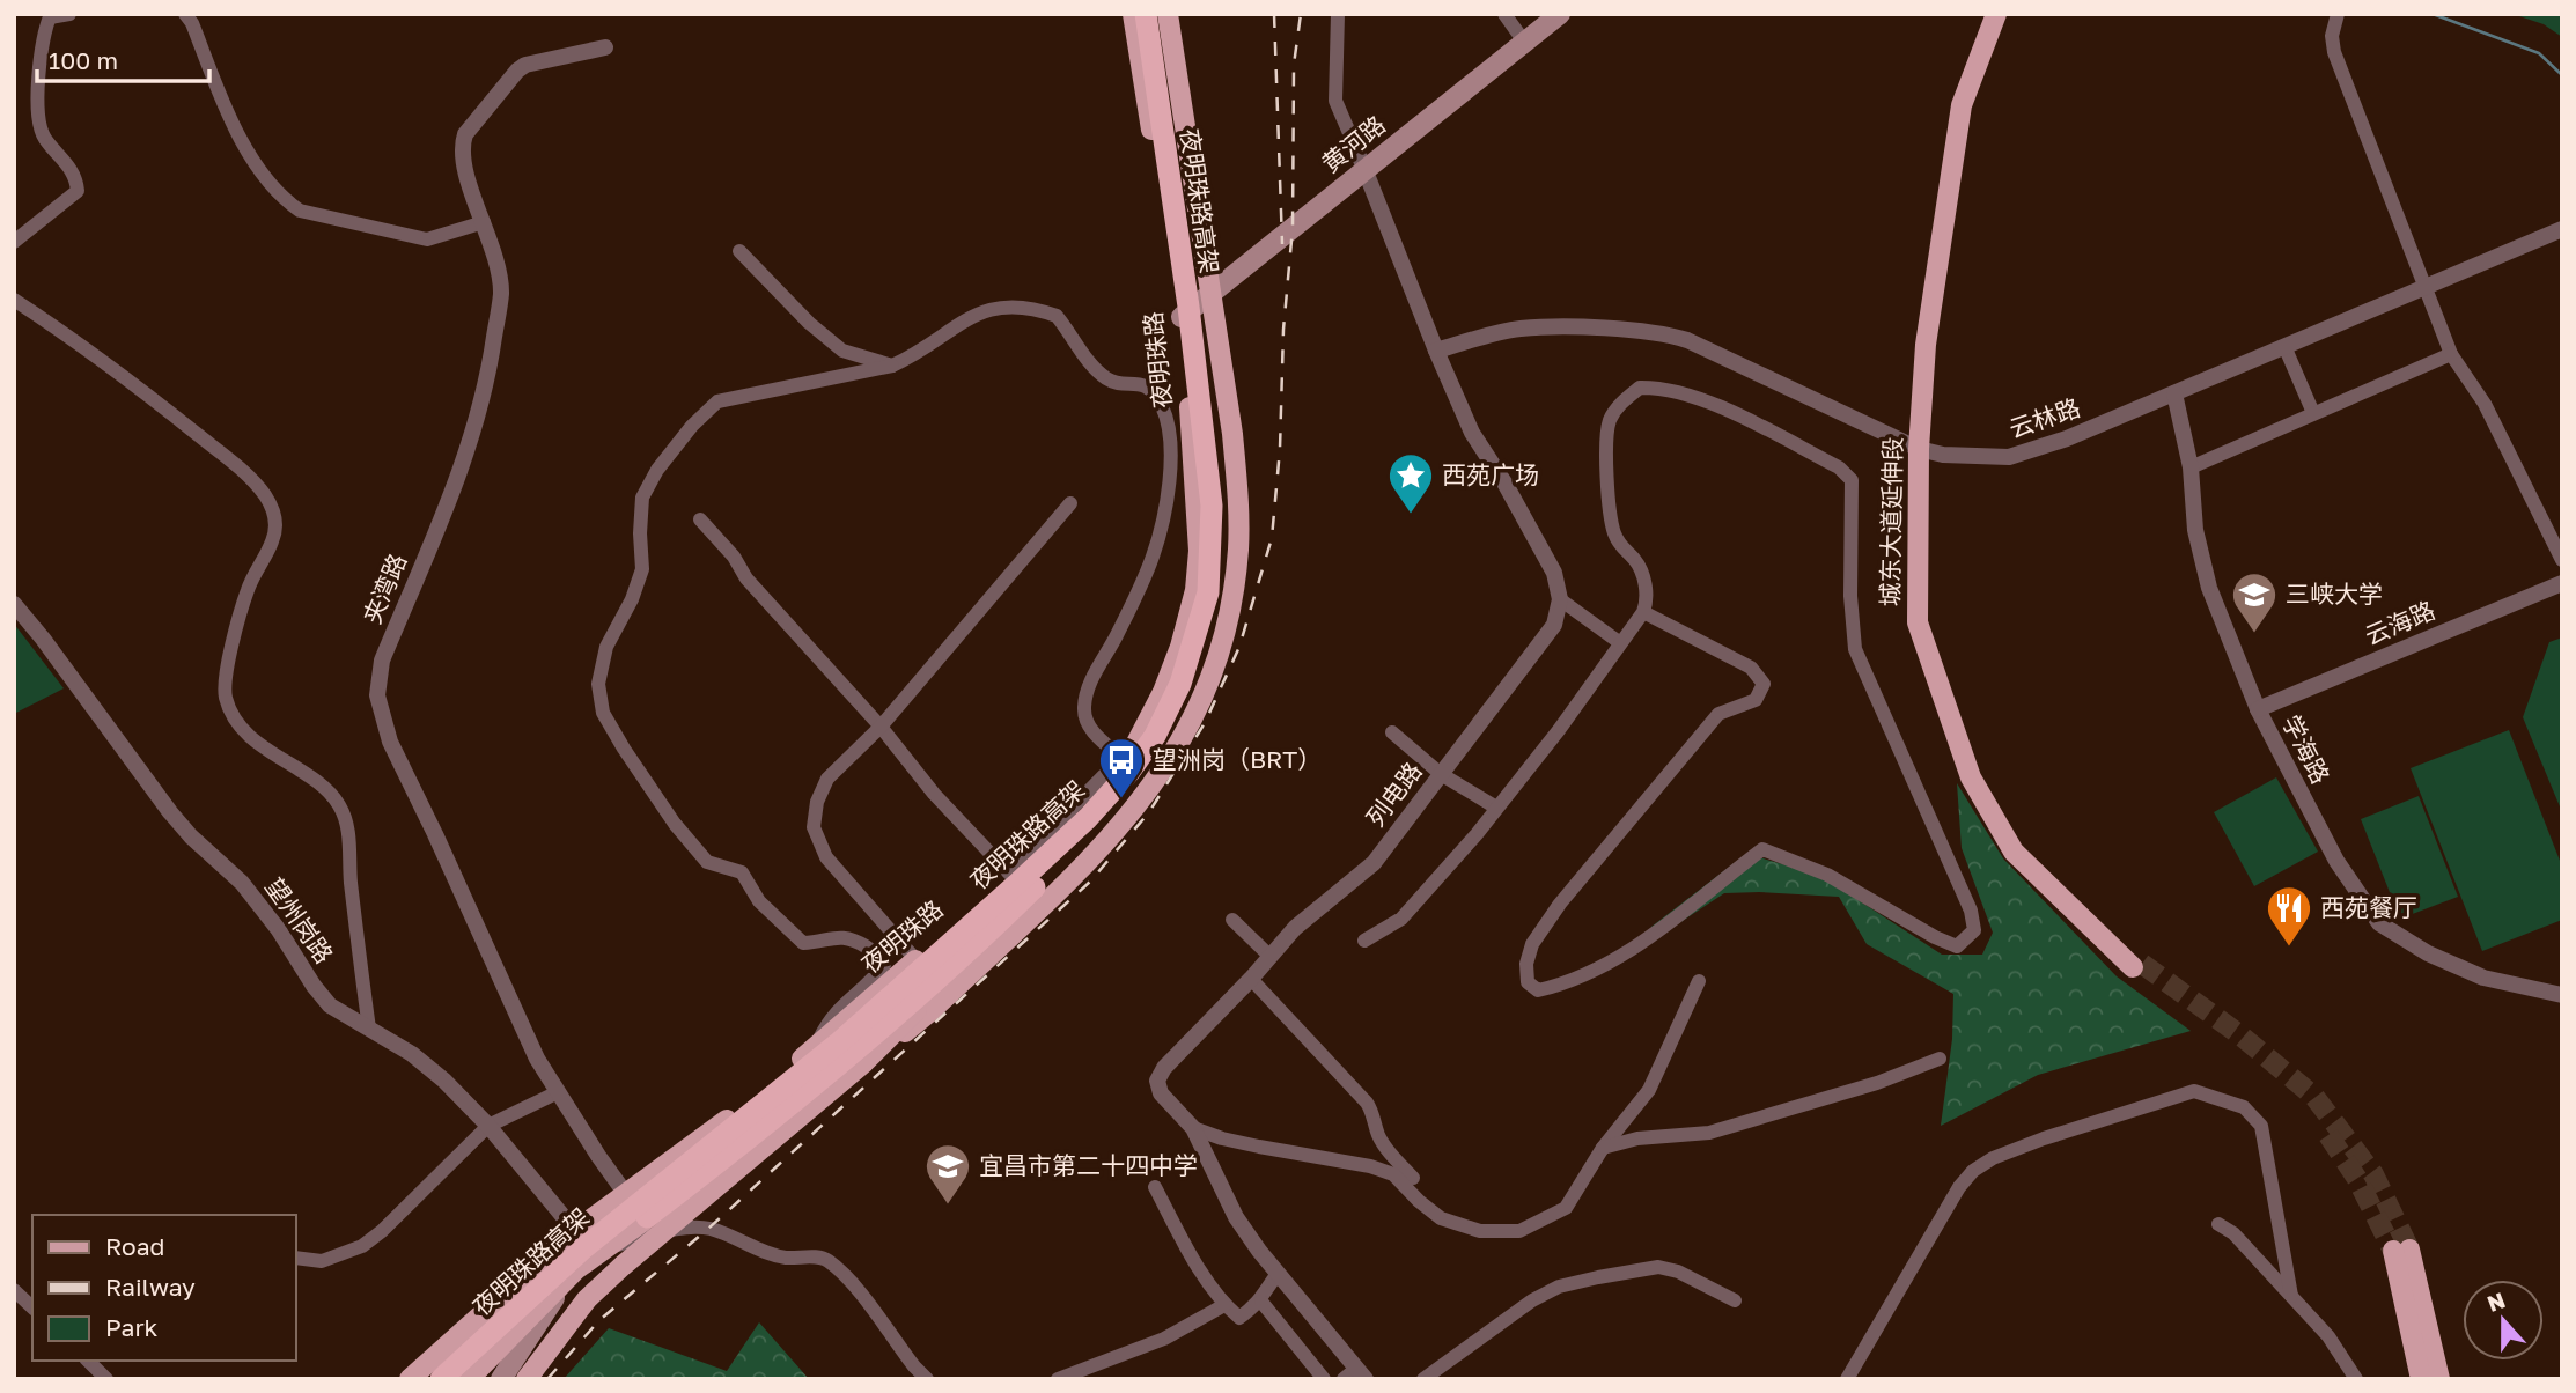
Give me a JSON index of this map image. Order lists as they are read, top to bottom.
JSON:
{
  "streets": {
    "highway": ["夜明珠路高架"],
    "main road": ["黄河路", "夜明珠路", "城东大道延伸段"],
    "street": [
      "云林路",
      "夹湾路",
      "云海路",
      "学海路",
      "列电路",
      "望州岗路"
    ]
  },
  "crossings": [
    ["黄河路", "夜明珠路"],
    ["夜明珠路", "夹湾路"],
    ["夜明珠路", "望州岗路"],
    ["云林路", "城东大道延伸段"],
    ["云林路", "学海路"],
    ["云海路", "学海路"]
  ],
  "places": {
    "place": ["西苑广场"],
    "school or university": ["三峡大学", "宜昌市第二十四中学"],
    "bus stop": ["望洲岗（BRT）"],
    "restaurant": ["西苑餐厅"]
  },
  "legend": ["Road", "Railway", "Park"],
  "scale_bar": "100 m",
  "north": "top"
}
